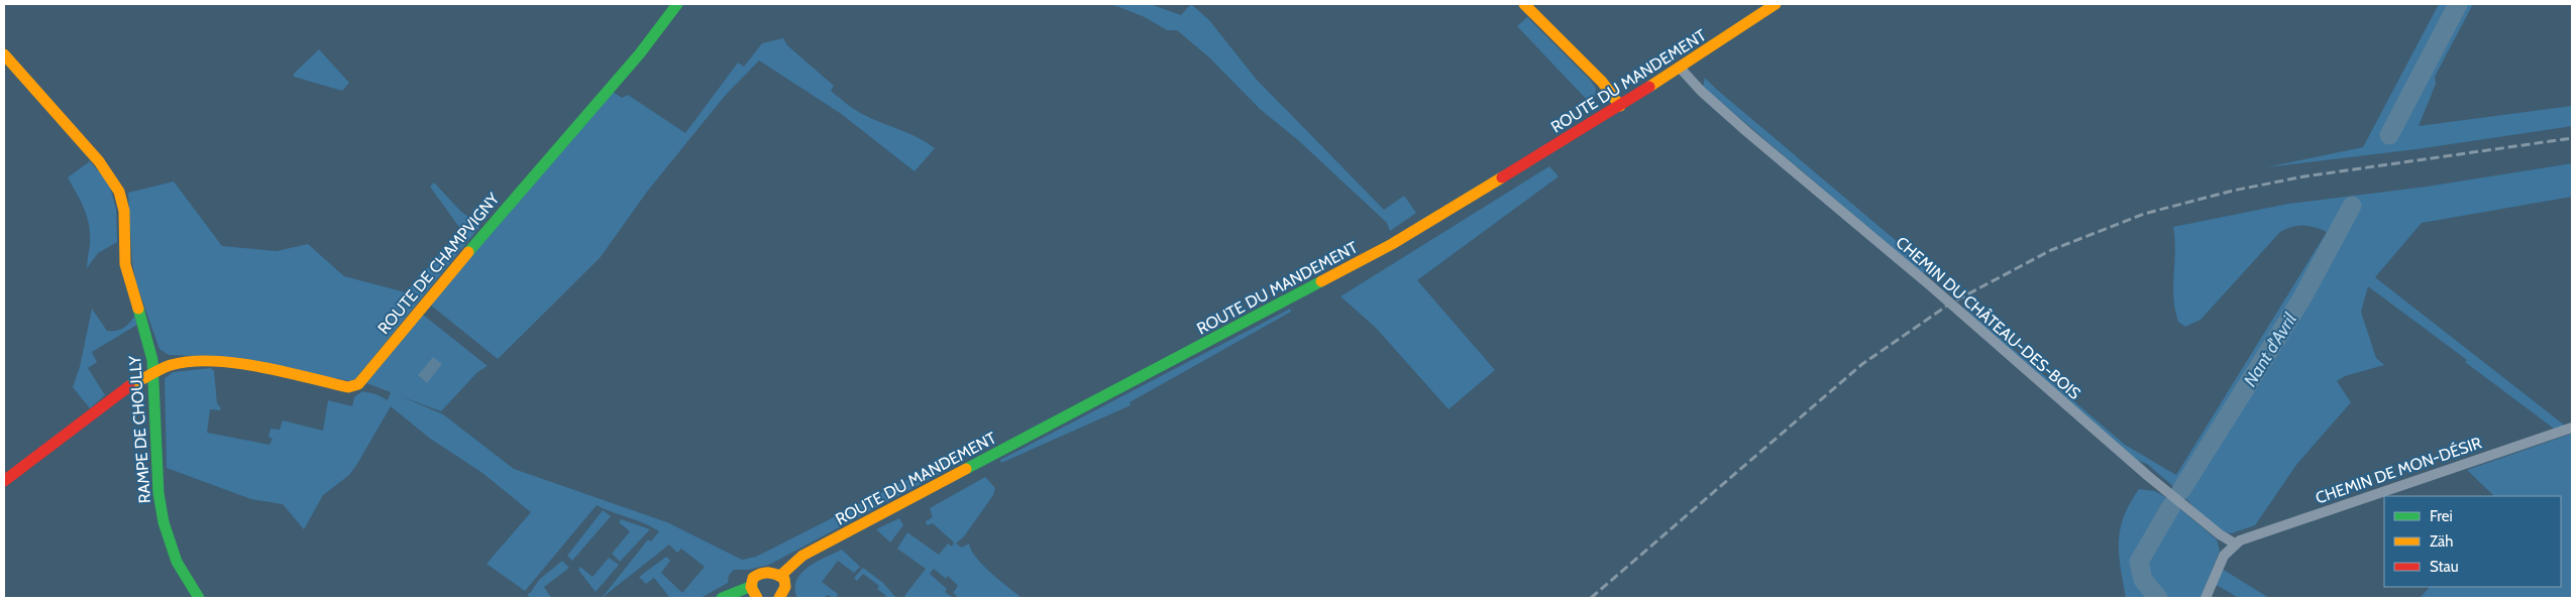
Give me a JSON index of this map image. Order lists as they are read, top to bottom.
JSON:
{
  "streets": {
    "street": [
      "ROUTE DU MANDEMENT",
      "ROUTE DE CHAMPVIGNY",
      "CHEMIN DU CHÂTEAU-DES-BOIS",
      "RAMPE DE CHOULLY",
      "CHEMIN DE MON-DÉSIR"
    ]
  },
  "crossings": [
    ["ROUTE DU MANDEMENT", "CHEMIN DU CHÂTEAU-DES-BOIS"],
    ["ROUTE DE CHAMPVIGNY", "RAMPE DE CHOULLY"],
    ["CHEMIN DU CHÂTEAU-DES-BOIS", "CHEMIN DE MON-DÉSIR"]
  ],
  "water": ["Nant d'Avril"],
  "legend": ["Frei", "Zäh", "Stau"]
}
